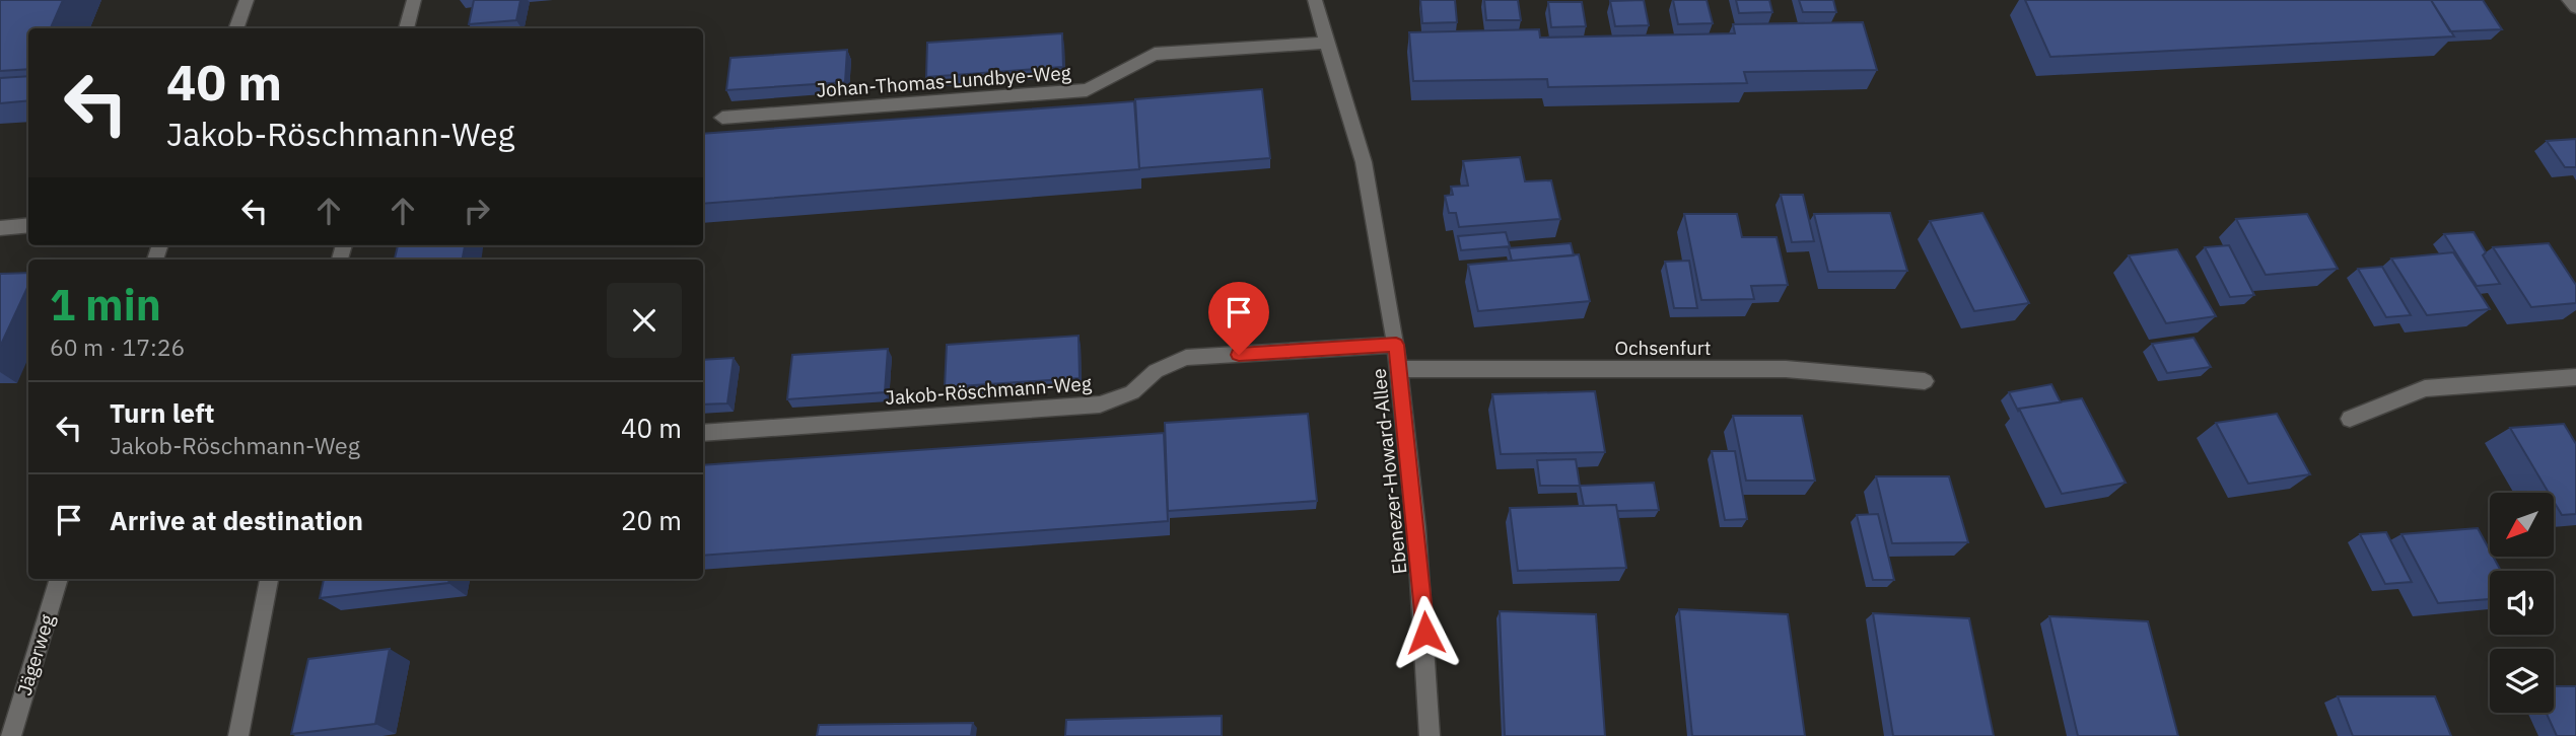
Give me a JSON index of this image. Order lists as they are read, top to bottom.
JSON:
{
  "streets": {
    "street": [
      "Johan-Thomas-Lundbye-Weg",
      "Ochsenfurt",
      "Jakob-Röschmann-Weg",
      "Ebenezer-Howard-Allee",
      "Jägerweg"
    ]
  },
  "crossings": [
    ["Johan-Thomas-Lundbye-Weg", "Ebenezer-Howard-Allee"],
    ["Ochsenfurt", "Ebenezer-Howard-Allee"],
    ["Jakob-Röschmann-Weg", "Ebenezer-Howard-Allee"]
  ],
  "north": "bottom left",
  "page": {
    "turn": ["40 m", "Jakob-Röschmann-Weg"],
    "heading": ["1 min", "60 m · 17:26"],
    "list": [
      {
        "name": "Turn left",
        "note": "Jakob-Röschmann-Weg",
        "value": "40 m"
      },
      {
        "name": "Arrive at destination",
        "value": "20 m"
      }
    ]
  }
}
